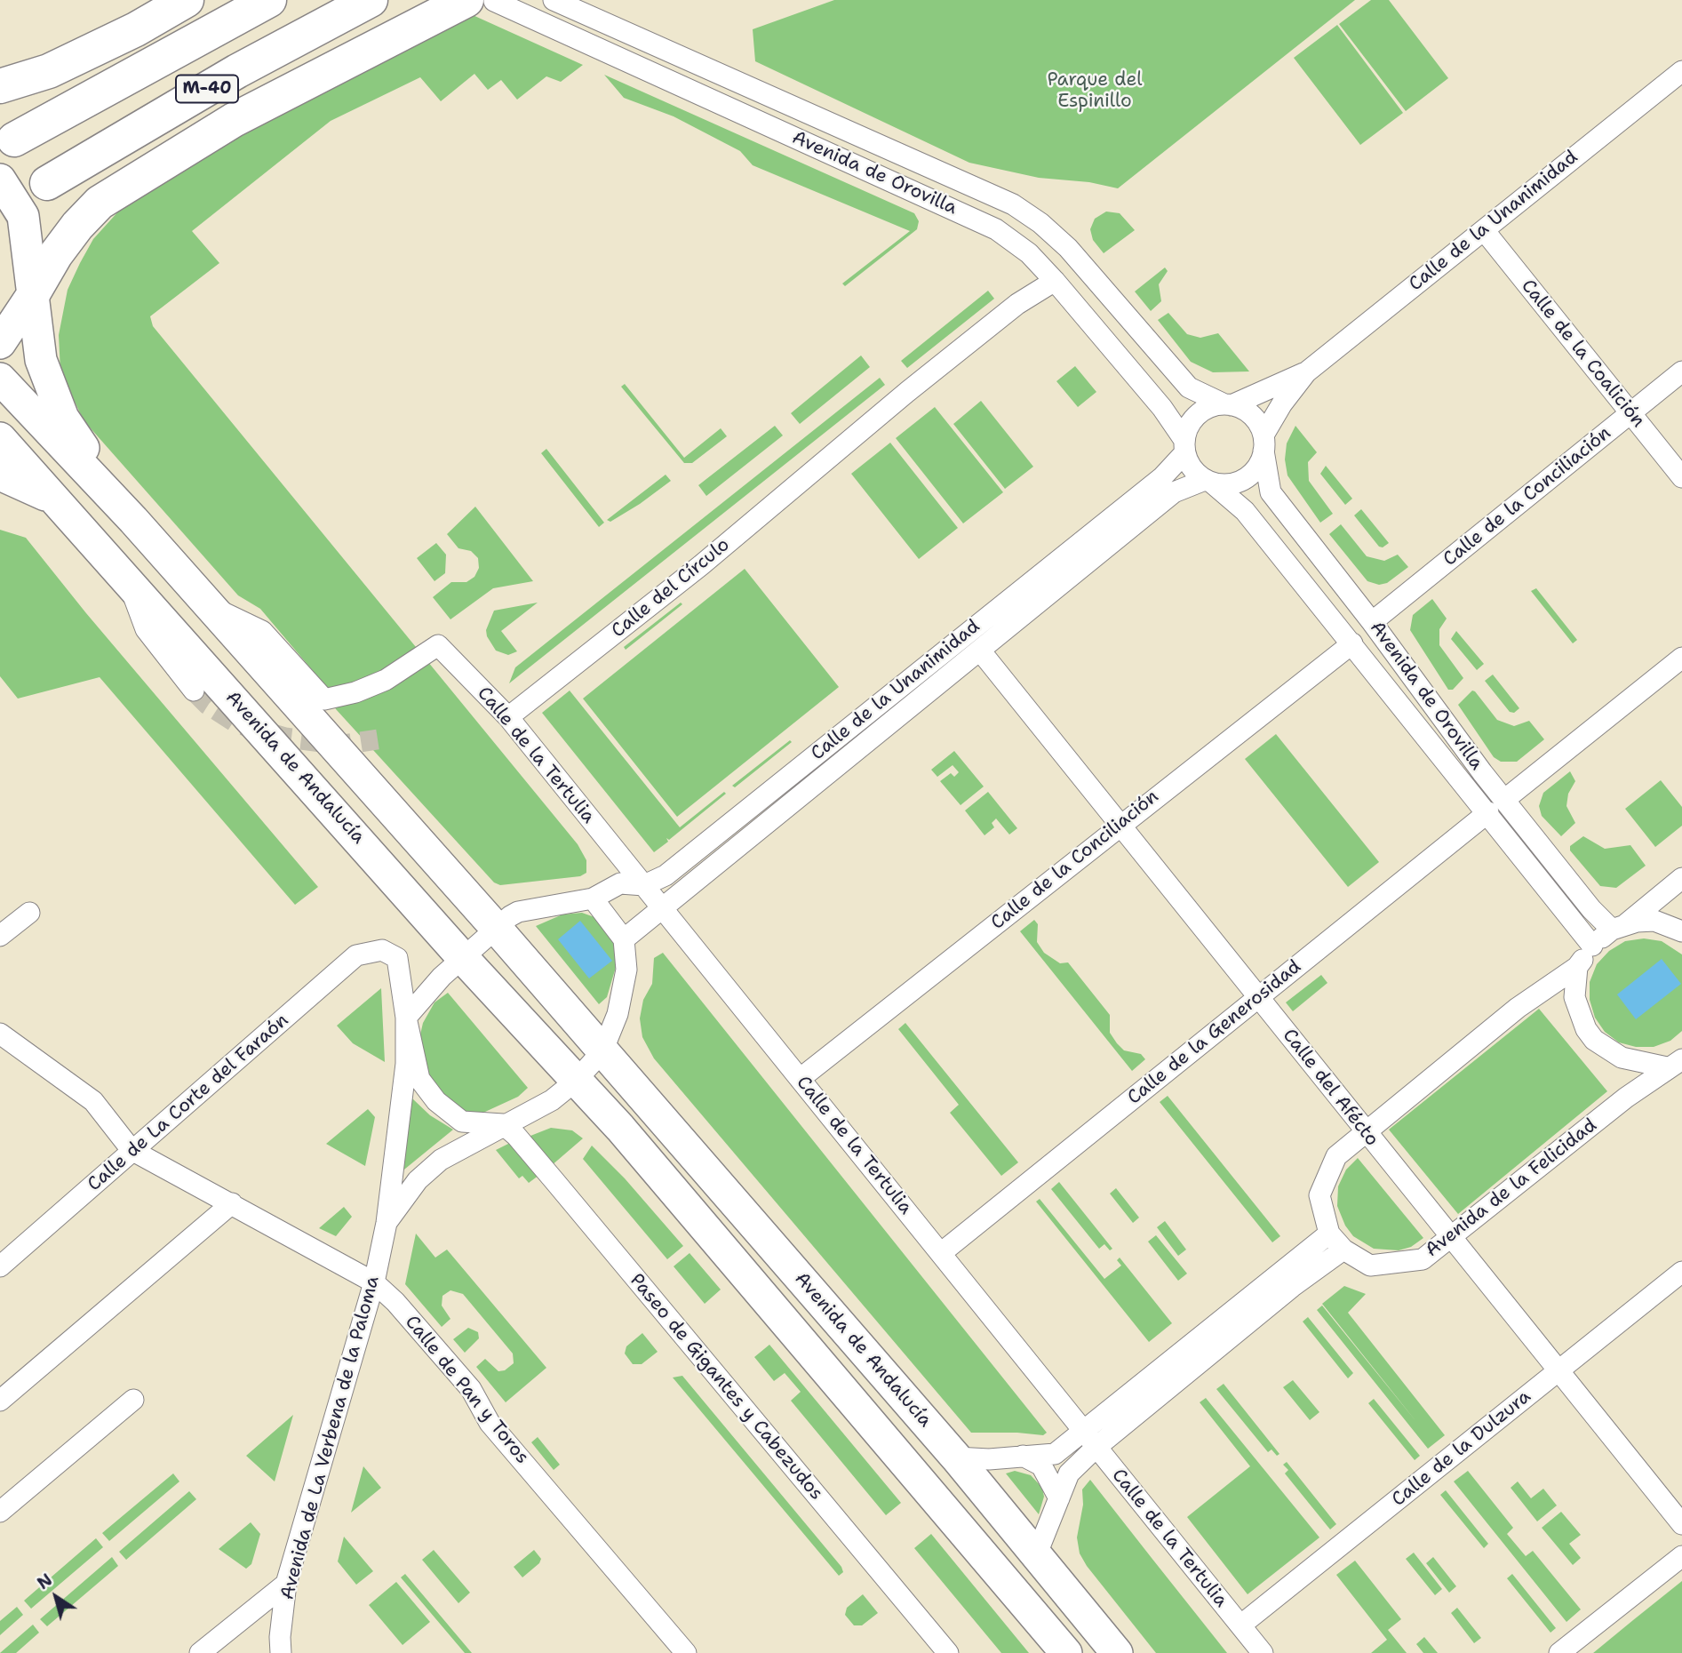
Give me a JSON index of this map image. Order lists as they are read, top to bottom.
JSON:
{
  "streets": {
    "highway": ["M-40"],
    "main road": ["Avenida de Andalucía"],
    "street": [
      "Avenida de Orovilla",
      "Calle de la Unanimidad",
      "Calle de la Coalición",
      "Calle de la Conciliación",
      "Calle del Círculo",
      "Calle de la Tertulia",
      "Calle de la Generosidad",
      "Calle del Afécto",
      "Calle de La Corte del Faraón",
      "Avenida de la Felicidad",
      "Paseo de Gigantes y Cabezudos",
      "Calle de Pan y Toros",
      "Avenida de La Verbena de la Paloma",
      "Calle de la Dulzura"
    ]
  },
  "crossings": [
    ["Avenida de Orovilla", "Calle de la Unanimidad"],
    ["Avenida de Orovilla", "Calle de la Conciliación"],
    ["Avenida de Orovilla", "Calle del Círculo"],
    ["Avenida de Orovilla", "Calle de la Generosidad"],
    ["Calle de la Unanimidad", "Calle de la Coalición"],
    ["Calle de la Unanimidad", "Calle de la Tertulia"],
    ["Calle de la Unanimidad", "Avenida de Andalucía"],
    ["Calle de la Unanimidad", "Calle del Afécto"],
    ["Calle de la Coalición", "Calle de la Conciliación"],
    ["Calle de la Conciliación", "Calle de la Tertulia"],
    ["Calle de la Conciliación", "Calle del Afécto"],
    ["Calle del Círculo", "Calle de la Tertulia"],
    ["Calle de la Tertulia", "Avenida de Andalucía"],
    ["Calle de la Tertulia", "Calle de la Generosidad"],
    ["Calle de la Tertulia", "Calle de la Dulzura"],
    ["Avenida de Andalucía", "Avenida de La Verbena de la Paloma"],
    ["Calle de la Generosidad", "Calle del Afécto"],
    ["Calle del Afécto", "Avenida de la Felicidad"],
    ["Calle del Afécto", "Calle de la Dulzura"],
    ["Calle de La Corte del Faraón", "Calle de Pan y Toros"],
    ["Calle de La Corte del Faraón", "Avenida de La Verbena de la Paloma"],
    ["Paseo de Gigantes y Cabezudos", "Avenida de La Verbena de la Paloma"],
    ["Calle de Pan y Toros", "Avenida de La Verbena de la Paloma"]
  ],
  "parks": ["Parque del Espinillo"],
  "north": "top left"
}
